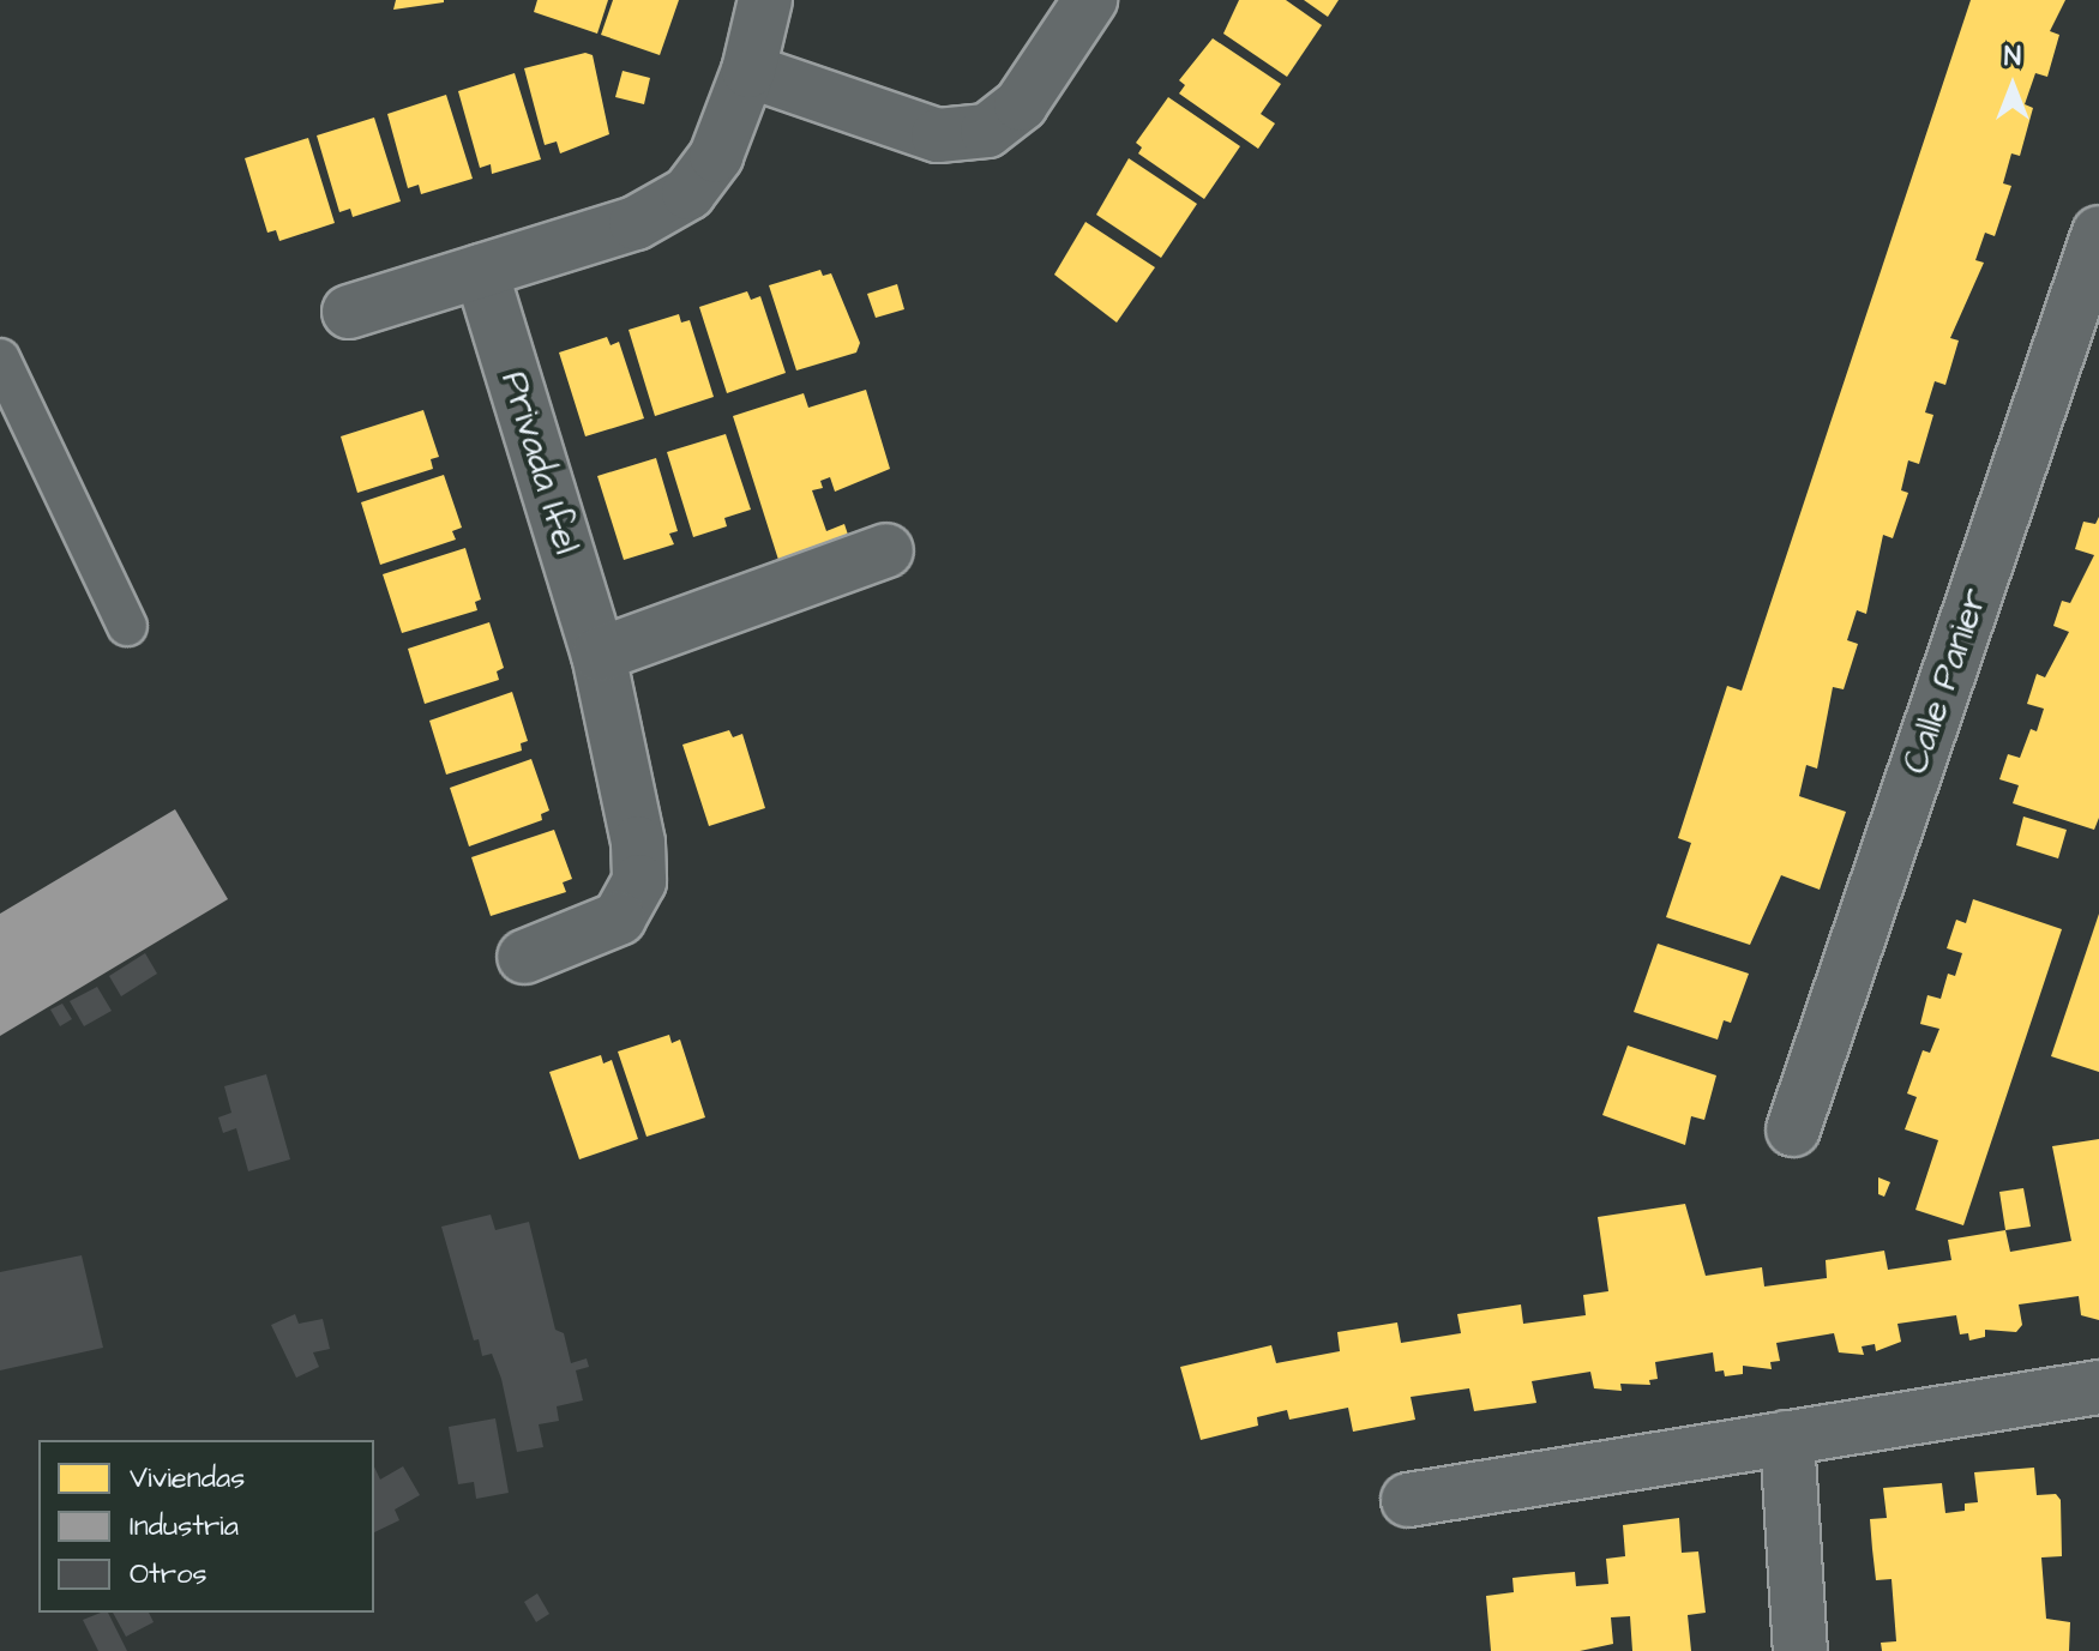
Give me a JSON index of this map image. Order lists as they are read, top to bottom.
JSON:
{
  "streets": {
    "street": ["Privada Ifel", "Calle Panier"]
  },
  "legend": ["Viviendas", "Industria", "Otros"],
  "north": "top"
}
